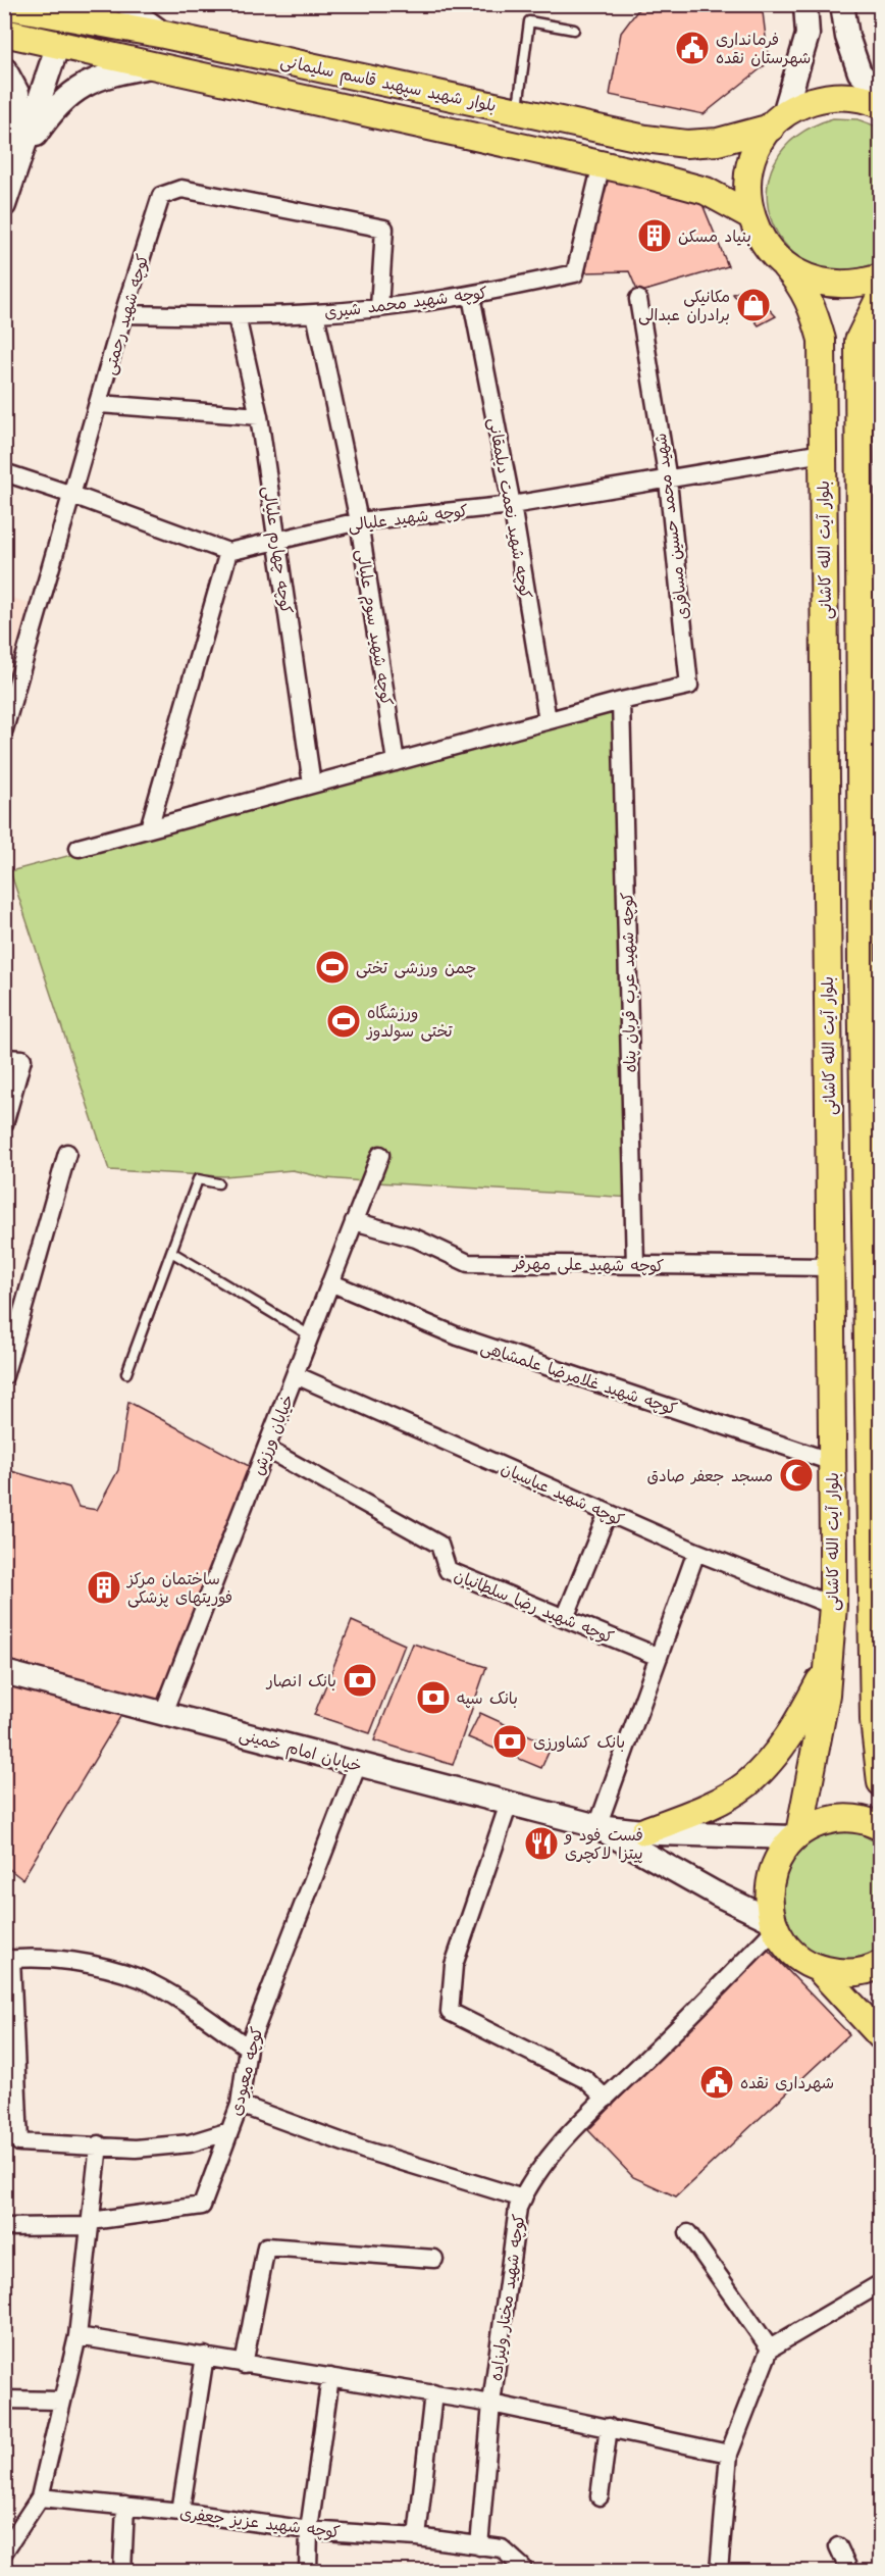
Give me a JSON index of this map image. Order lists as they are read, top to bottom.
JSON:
{
  "streets": {
    "main road": ["بلوار شهید سپهبد قاسم سلیمانی", "بلوار آیت الله کاشانی", "خیابان امام خمینی"],
    "street": [
      "کوچه شهید محمد شیری",
      "کوچه شهید رحمتی",
      "کوچه شهید نعمت دیلمقانی",
      "کوچه شهید علیالی",
      "شهید محمد حسین مسافری",
      "کوچه چهارم علیالی",
      "کوچه شهید سوم علیالی",
      "کوچه شهید عرب قربان پناه",
      "کوچه شهید علی مهرفر",
      "کوچه شهید غلامرضا علمشاهی",
      "خیابان ورزش",
      "کوچه شهید عباسیان",
      "کوچه شهید رضا سلطانیان",
      "کوچه معبودی",
      "کوچه شهید مختار ولیزاده",
      "کوچه شهید عزیز جعفری"
    ]
  },
  "crossings": [
    ["بلوار شهید سپهبد قاسم سلیمانی", "کوچه شهید محمد شیری"],
    ["بلوار شهید سپهبد قاسم سلیمانی", "بلوار آیت الله کاشانی"],
    ["کوچه شهید محمد شیری", "کوچه شهید رحمتی"],
    ["کوچه شهید محمد شیری", "کوچه شهید نعمت دیلمقانی"],
    ["کوچه شهید محمد شیری", "کوچه چهارم علیالی"],
    ["کوچه شهید محمد شیری", "کوچه شهید سوم علیالی"],
    ["کوچه شهید نعمت دیلمقانی", "کوچه شهید علیالی"],
    ["کوچه شهید علیالی", "شهید محمد حسین مسافری"],
    ["کوچه شهید علیالی", "کوچه چهارم علیالی"],
    ["کوچه شهید علیالی", "بلوار آیت الله کاشانی"],
    ["کوچه شهید علیالی", "کوچه شهید سوم علیالی"],
    ["شهید محمد حسین مسافری", "کوچه شهید عرب قربان پناه"],
    ["بلوار آیت الله کاشانی", "کوچه شهید علی مهرفر"],
    ["بلوار آیت الله کاشانی", "کوچه شهید غلامرضا علمشاهی"],
    ["بلوار آیت الله کاشانی", "کوچه شهید عباسیان"],
    ["کوچه شهید عرب قربان پناه", "کوچه شهید علی مهرفر"],
    ["کوچه شهید علی مهرفر", "خیابان ورزش"],
    ["کوچه شهید غلامرضا علمشاهی", "خیابان ورزش"],
    ["خیابان ورزش", "کوچه شهید عباسیان"],
    ["خیابان ورزش", "کوچه شهید رضا سلطانیان"],
    ["خیابان ورزش", "خیابان امام خمینی"],
    ["خیابان امام خمینی", "کوچه معبودی"],
    ["کوچه شهید مختار ولیزاده", "کوچه شهید عزیز جعفری"]
  ],
  "places": {
    "public building": ["فرمانداری شهرستان نقده", "شهرداری نقده"],
    "building": ["بنیاد مسکن", "ساختمان مرکز فوریتهای پزشکی"],
    "shop": ["مکانیکی برادران عبدالی"],
    "sports": ["چمن ورزشی تختی", "ورزشگاه تختی سولدوز"],
    "mosque": ["مسجد جعفر صادق"],
    "bank": ["بانک انصار", "بانک سپه", "بانک کشاورزی"],
    "restaurant": ["فست فود و پیتزا لاکچری"]
  }
}
